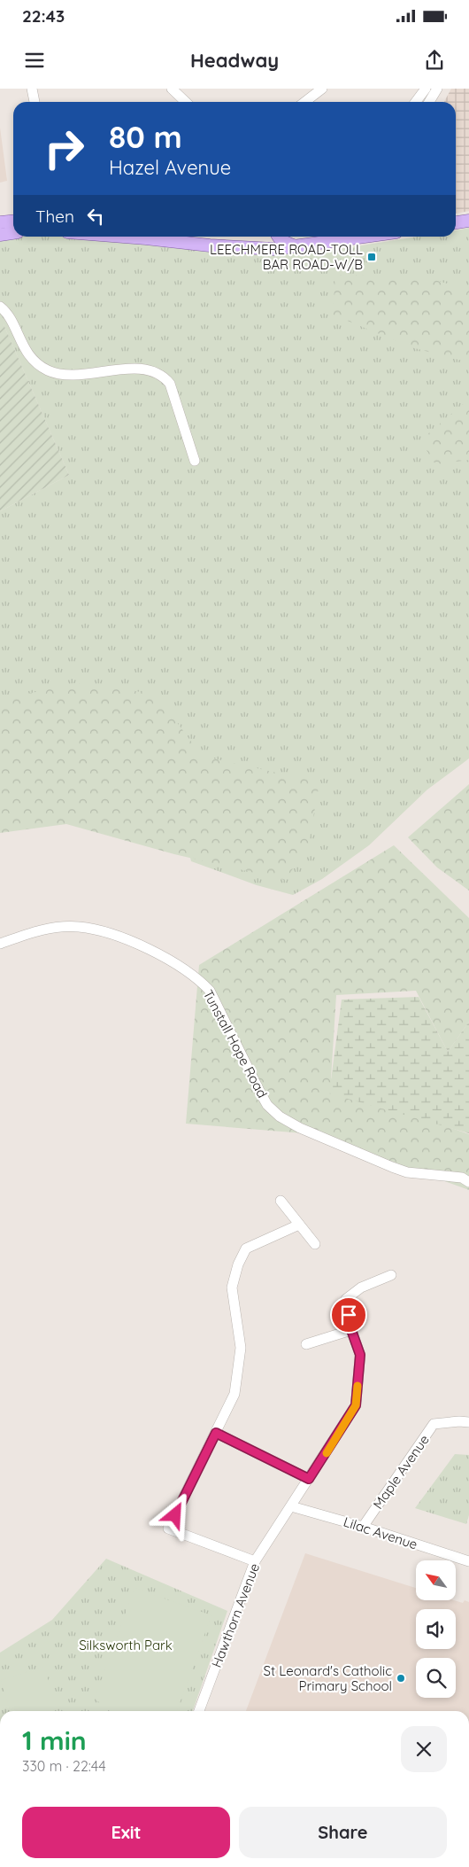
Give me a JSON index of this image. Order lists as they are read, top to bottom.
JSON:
{
  "streets": {
    "street": [
      "Tunstall Hope Road",
      "Maple Avenue",
      "Lilac Avenue",
      "Hawthorn Avenue"
    ]
  },
  "crossings": [
    ["Maple Avenue", "Lilac Avenue"],
    ["Lilac Avenue", "Hawthorn Avenue"]
  ],
  "parks": ["Silksworth Park"],
  "places": {
    "transit": ["LEECHMERE ROAD-TOLL BAR ROAD-W/B"],
    "other": ["St Leonard's Catholic Primary School"]
  },
  "north": "top left",
  "page": {
    "status": "22:43",
    "header": "Headway",
    "turn": ["80 m", "Hazel Avenue"],
    "then": "Then",
    "heading": ["1 min", "330 m · 22:44"],
    "buttons": ["Exit", "Share"]
  }
}
